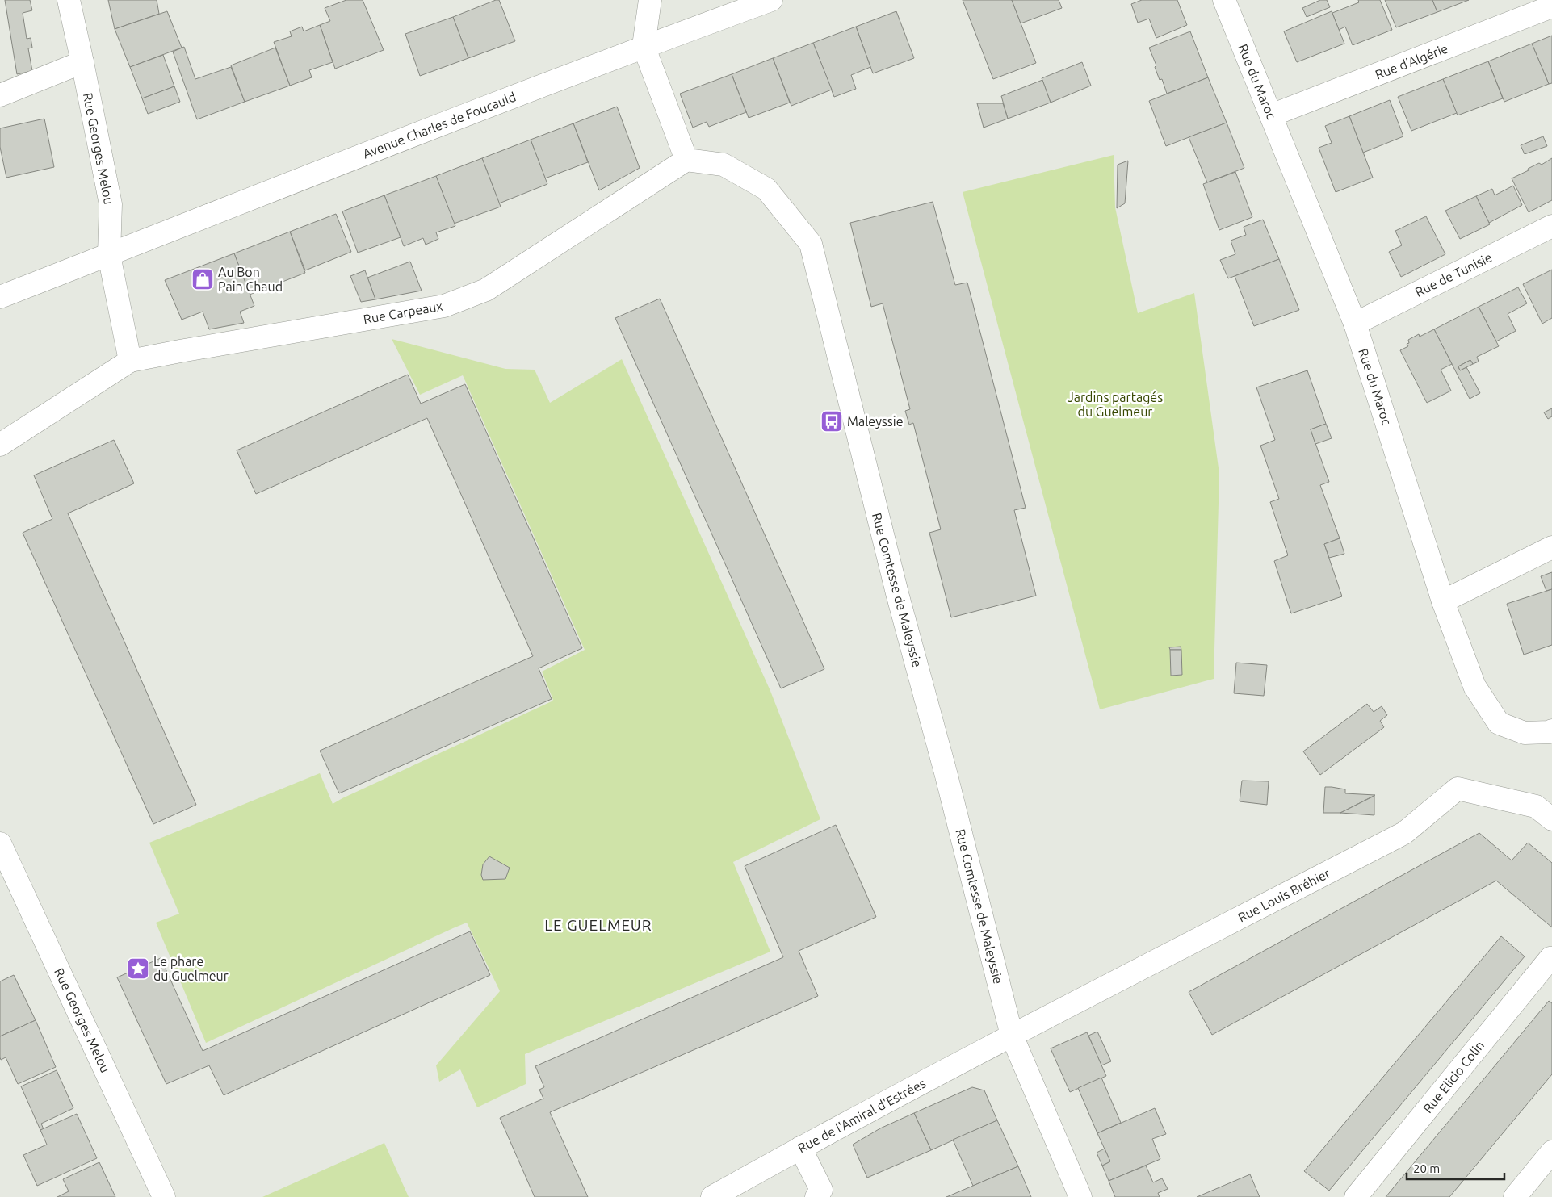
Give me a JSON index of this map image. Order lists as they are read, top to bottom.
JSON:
{
  "streets": {
    "street": [
      "Rue d'Algérie",
      "Rue du Maroc",
      "Avenue Charles de Foucauld",
      "Rue Georges Melou",
      "Rue de Tunisie",
      "Rue Carpeaux",
      "Rue Comtesse de Maleyssie",
      "Rue Louis Bréhier",
      "Rue Elicio Colin",
      "Rue de l'Amiral d'Estrées"
    ]
  },
  "crossings": [
    ["Rue d'Algérie", "Rue du Maroc"],
    ["Rue du Maroc", "Rue de Tunisie"],
    ["Avenue Charles de Foucauld", "Rue Georges Melou"],
    ["Rue Georges Melou", "Rue Carpeaux"],
    ["Rue Carpeaux", "Rue Comtesse de Maleyssie"],
    ["Rue Comtesse de Maleyssie", "Rue Louis Bréhier"],
    ["Rue Comtesse de Maleyssie", "Rue de l'Amiral d'Estrées"],
    ["Rue Louis Bréhier", "Rue de l'Amiral d'Estrées"]
  ],
  "districts": ["LE GUELMEUR"],
  "parks": ["Jardins partagés du Guelmeur"],
  "places": {
    "shop": ["Au Bon Pain Chaud"],
    "bus stop": ["Maleyssie"],
    "place": ["Le phare du Guelmeur"]
  },
  "scale_bar": "20 m"
}
